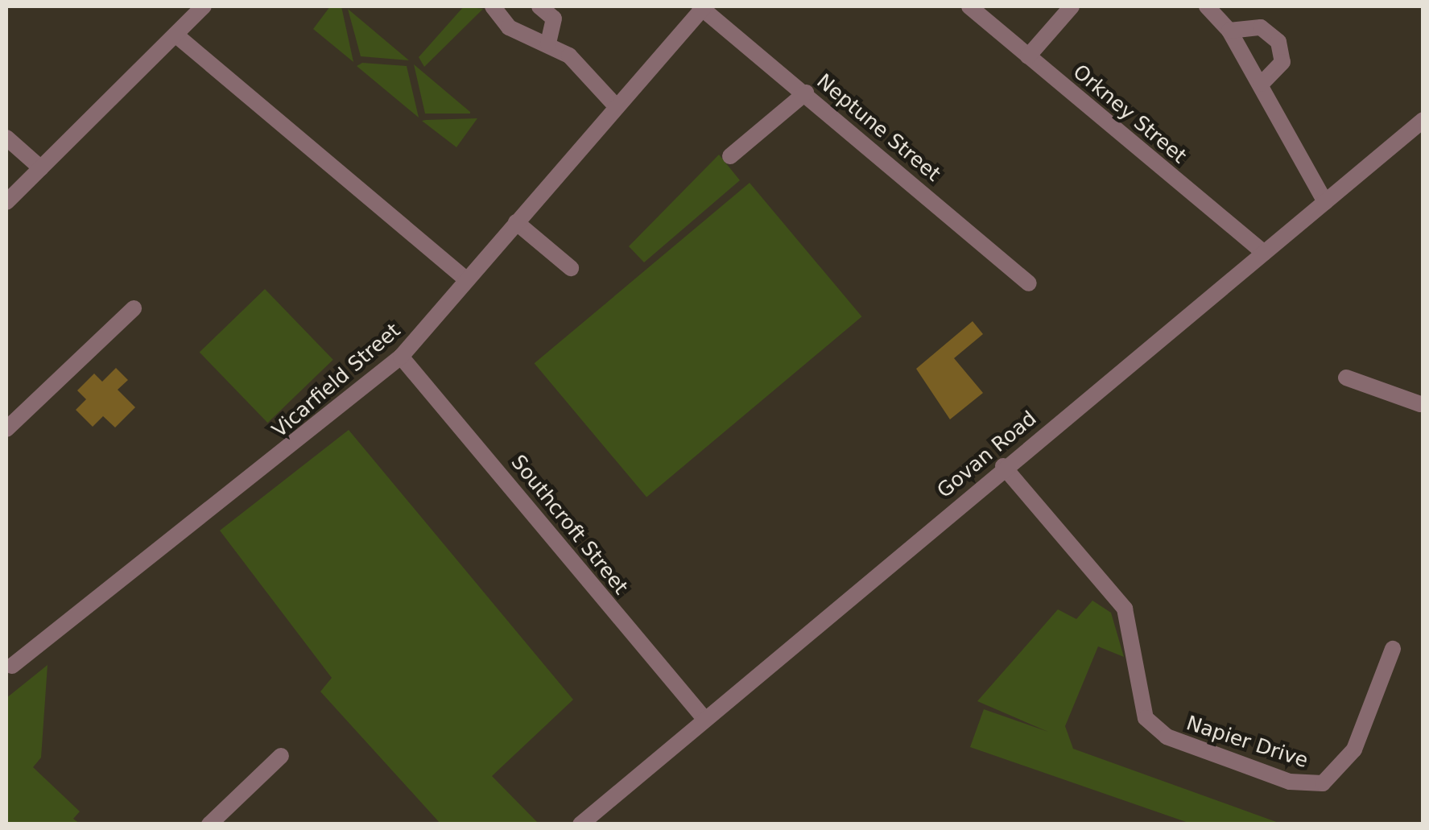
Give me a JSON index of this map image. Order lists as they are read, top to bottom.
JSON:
{
  "streets": {
    "street": [
      "Orkney Street",
      "Neptune Street",
      "Vicarfield Street",
      "Govan Road",
      "Southcroft Street",
      "Napier Drive"
    ]
  },
  "crossings": [
    ["Orkney Street", "Govan Road"],
    ["Neptune Street", "Vicarfield Street"],
    ["Vicarfield Street", "Southcroft Street"],
    ["Govan Road", "Southcroft Street"],
    ["Govan Road", "Napier Drive"]
  ]
}
